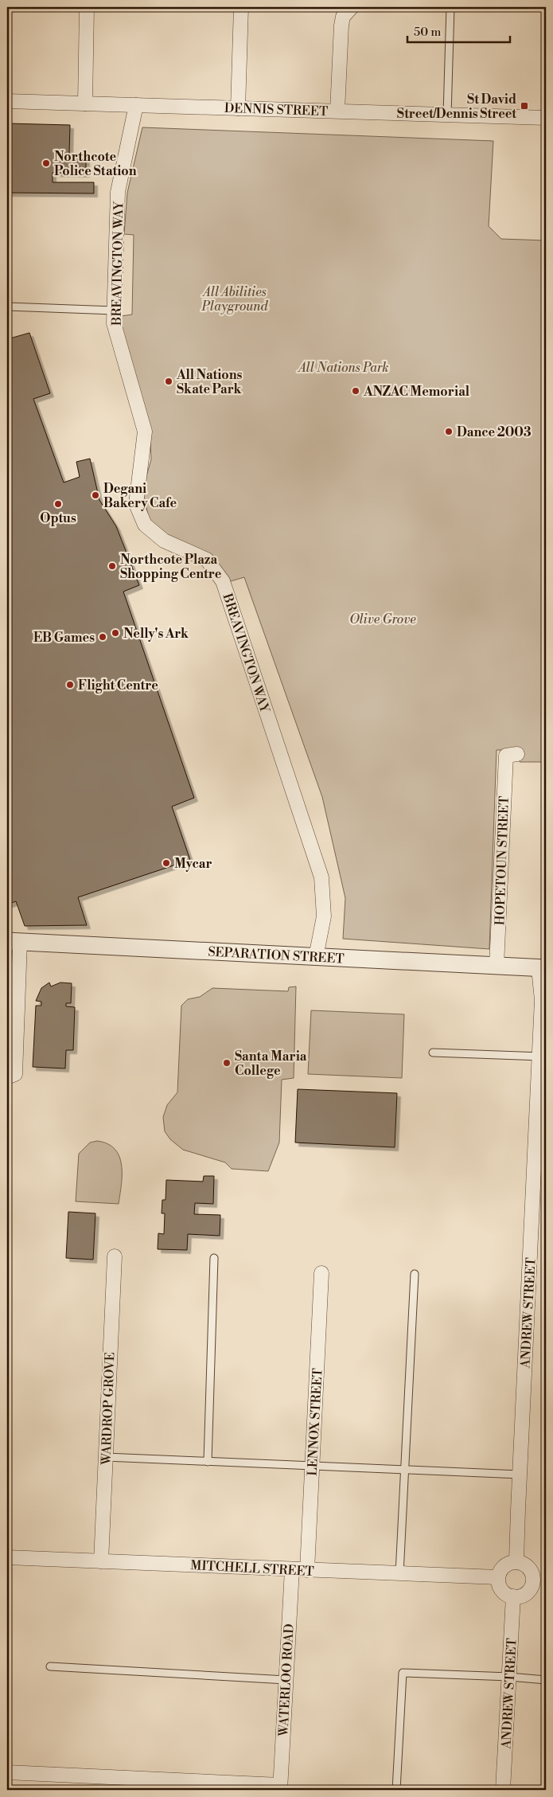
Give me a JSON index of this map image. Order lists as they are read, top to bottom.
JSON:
{
  "streets": {
    "street": [
      "DENNIS STREET",
      "BREAVINGTON WAY",
      "HOPETOUN STREET",
      "SEPARATION STREET",
      "ANDREW STREET",
      "WARDROP GROVE",
      "LENNOX STREET",
      "MITCHELL STREET",
      "WATERLOO ROAD"
    ]
  },
  "crossings": [
    ["DENNIS STREET", "BREAVINGTON WAY"],
    ["BREAVINGTON WAY", "SEPARATION STREET"],
    ["HOPETOUN STREET", "SEPARATION STREET"],
    ["SEPARATION STREET", "ANDREW STREET"],
    ["ANDREW STREET", "MITCHELL STREET"],
    ["WARDROP GROVE", "MITCHELL STREET"],
    ["LENNOX STREET", "MITCHELL STREET"],
    ["MITCHELL STREET", "WATERLOO ROAD"]
  ],
  "parks": ["All Abilities Playground", "All Nations Park", "Olive Grove"],
  "places": {
    "transit": ["St David Street/Dennis Street"],
    "other": [
      "Northcote Police Station",
      "All Nations Skate Park",
      "ANZAC Memorial",
      "Dance 2003",
      "Degani Bakery Cafe",
      "Optus",
      "Northcote Plaza Shopping Centre",
      "Nelly's Ark",
      "EB Games",
      "Flight Centre",
      "Mycar",
      "Santa Maria College"
    ]
  },
  "scale_bar": "50 m"
}
